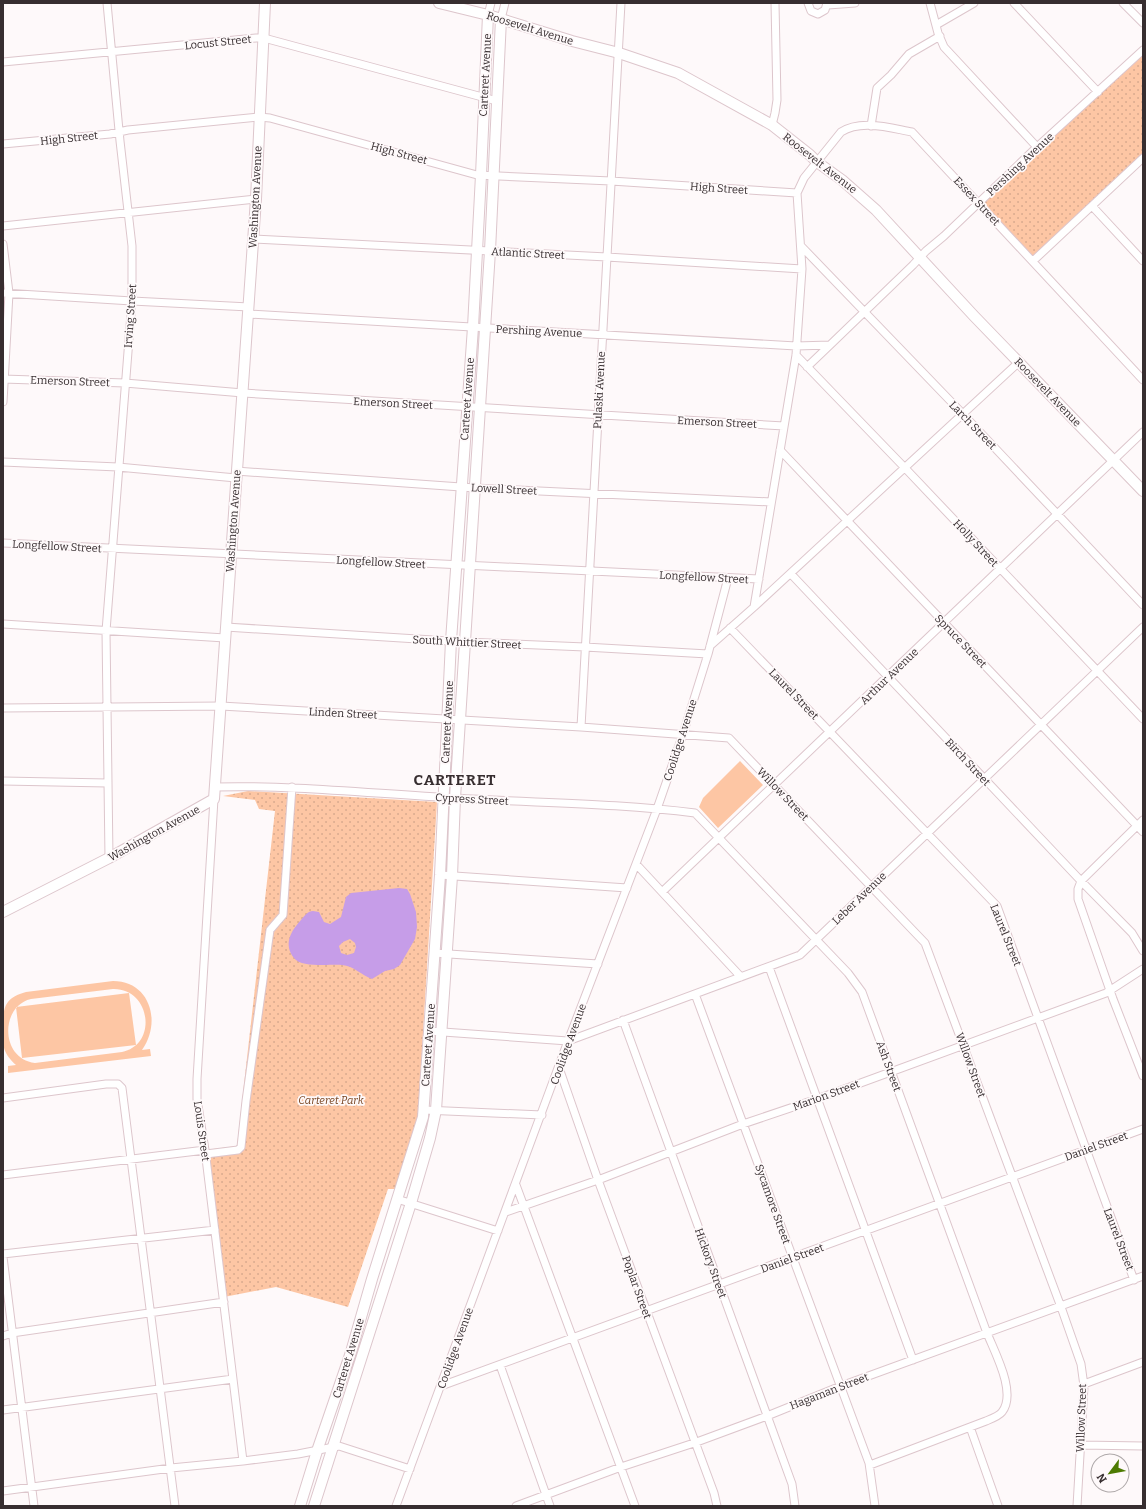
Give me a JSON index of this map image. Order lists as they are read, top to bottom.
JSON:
{
  "streets": {
    "street": [
      "Roosevelt Avenue",
      "Locust Street",
      "Carteret Avenue",
      "High Street",
      "Pershing Avenue",
      "Washington Avenue",
      "Essex Street",
      "Atlantic Street",
      "Irving Street",
      "Emerson Street",
      "Pulaski Avenue",
      "Larch Street",
      "Lowell Street",
      "Holly Street",
      "Longfellow Street",
      "Spruce Street",
      "South Whittier Street",
      "Arthur Avenue",
      "Laurel Street",
      "Linden Street",
      "Coolidge Avenue",
      "Birch Street",
      "Willow Street",
      "Cypress Street",
      "Leber Avenue",
      "Ash Street",
      "Marion Street",
      "Louis Street",
      "Daniel Street",
      "Sycamore Street",
      "Hickory Street",
      "Poplar Street",
      "Hagaman Street"
    ]
  },
  "crossings": [
    ["Roosevelt Avenue", "Carteret Avenue"],
    ["Roosevelt Avenue", "Pershing Avenue"],
    ["Roosevelt Avenue", "Essex Street"],
    ["Roosevelt Avenue", "Pulaski Avenue"],
    ["Roosevelt Avenue", "Arthur Avenue"],
    ["Locust Street", "Carteret Avenue"],
    ["Locust Street", "Washington Avenue"],
    ["Locust Street", "Irving Street"],
    ["Carteret Avenue", "High Street"],
    ["Carteret Avenue", "Pershing Avenue"],
    ["Carteret Avenue", "Atlantic Street"],
    ["Carteret Avenue", "Emerson Street"],
    ["Carteret Avenue", "Lowell Street"],
    ["Carteret Avenue", "Longfellow Street"],
    ["Carteret Avenue", "South Whittier Street"],
    ["Carteret Avenue", "Linden Street"],
    ["Carteret Avenue", "Cypress Street"],
    ["High Street", "Washington Avenue"],
    ["High Street", "Essex Street"],
    ["High Street", "Irving Street"],
    ["High Street", "Pulaski Avenue"],
    ["Pershing Avenue", "Washington Avenue"],
    ["Pershing Avenue", "Essex Street"],
    ["Pershing Avenue", "Irving Street"],
    ["Pershing Avenue", "Pulaski Avenue"],
    ["Pershing Avenue", "Larch Street"],
    ["Pershing Avenue", "Holly Street"],
    ["Washington Avenue", "Atlantic Street"],
    ["Washington Avenue", "Irving Street"],
    ["Washington Avenue", "Emerson Street"],
    ["Washington Avenue", "Lowell Street"],
    ["Washington Avenue", "Longfellow Street"],
    ["Washington Avenue", "South Whittier Street"],
    ["Washington Avenue", "Linden Street"],
    ["Washington Avenue", "Cypress Street"],
    ["Washington Avenue", "Louis Street"],
    ["Atlantic Street", "Pulaski Avenue"],
    ["Irving Street", "Emerson Street"],
    ["Irving Street", "Lowell Street"],
    ["Irving Street", "Longfellow Street"],
    ["Irving Street", "Linden Street"],
    ["Emerson Street", "Pulaski Avenue"],
    ["Pulaski Avenue", "Lowell Street"],
    ["Pulaski Avenue", "Longfellow Street"],
    ["Pulaski Avenue", "South Whittier Street"],
    ["Pulaski Avenue", "Linden Street"],
    ["Larch Street", "Arthur Avenue"],
    ["Holly Street", "Arthur Avenue"],
    ["Holly Street", "Leber Avenue"],
    ["Longfellow Street", "Coolidge Avenue"],
    ["Spruce Street", "Arthur Avenue"],
    ["Spruce Street", "Leber Avenue"],
    ["South Whittier Street", "Coolidge Avenue"],
    ["Arthur Avenue", "Laurel Street"],
    ["Arthur Avenue", "Birch Street"],
    ["Arthur Avenue", "Willow Street"],
    ["Arthur Avenue", "Ash Street"],
    ["Laurel Street", "Leber Avenue"],
    ["Laurel Street", "Marion Street"],
    ["Laurel Street", "Daniel Street"],
    ["Laurel Street", "Hagaman Street"],
    ["Linden Street", "Coolidge Avenue"],
    ["Linden Street", "Willow Street"],
    ["Coolidge Avenue", "Willow Street"],
    ["Coolidge Avenue", "Cypress Street"],
    ["Coolidge Avenue", "Leber Avenue"],
    ["Coolidge Avenue", "Ash Street"],
    ["Coolidge Avenue", "Marion Street"],
    ["Coolidge Avenue", "Daniel Street"],
    ["Coolidge Avenue", "Poplar Street"],
    ["Birch Street", "Leber Avenue"],
    ["Willow Street", "Leber Avenue"],
    ["Willow Street", "Marion Street"],
    ["Willow Street", "Daniel Street"],
    ["Willow Street", "Hagaman Street"],
    ["Cypress Street", "Ash Street"],
    ["Leber Avenue", "Ash Street"],
    ["Leber Avenue", "Sycamore Street"],
    ["Leber Avenue", "Hickory Street"],
    ["Ash Street", "Marion Street"],
    ["Ash Street", "Daniel Street"],
    ["Ash Street", "Hagaman Street"],
    ["Marion Street", "Sycamore Street"],
    ["Marion Street", "Hickory Street"],
    ["Marion Street", "Poplar Street"],
    ["Daniel Street", "Sycamore Street"],
    ["Daniel Street", "Hickory Street"],
    ["Daniel Street", "Poplar Street"],
    ["Sycamore Street", "Hagaman Street"],
    ["Hickory Street", "Hagaman Street"],
    ["Poplar Street", "Hagaman Street"]
  ],
  "districts": ["CARTERET"],
  "parks": ["Carteret Park"],
  "north": "bottom left"
}
